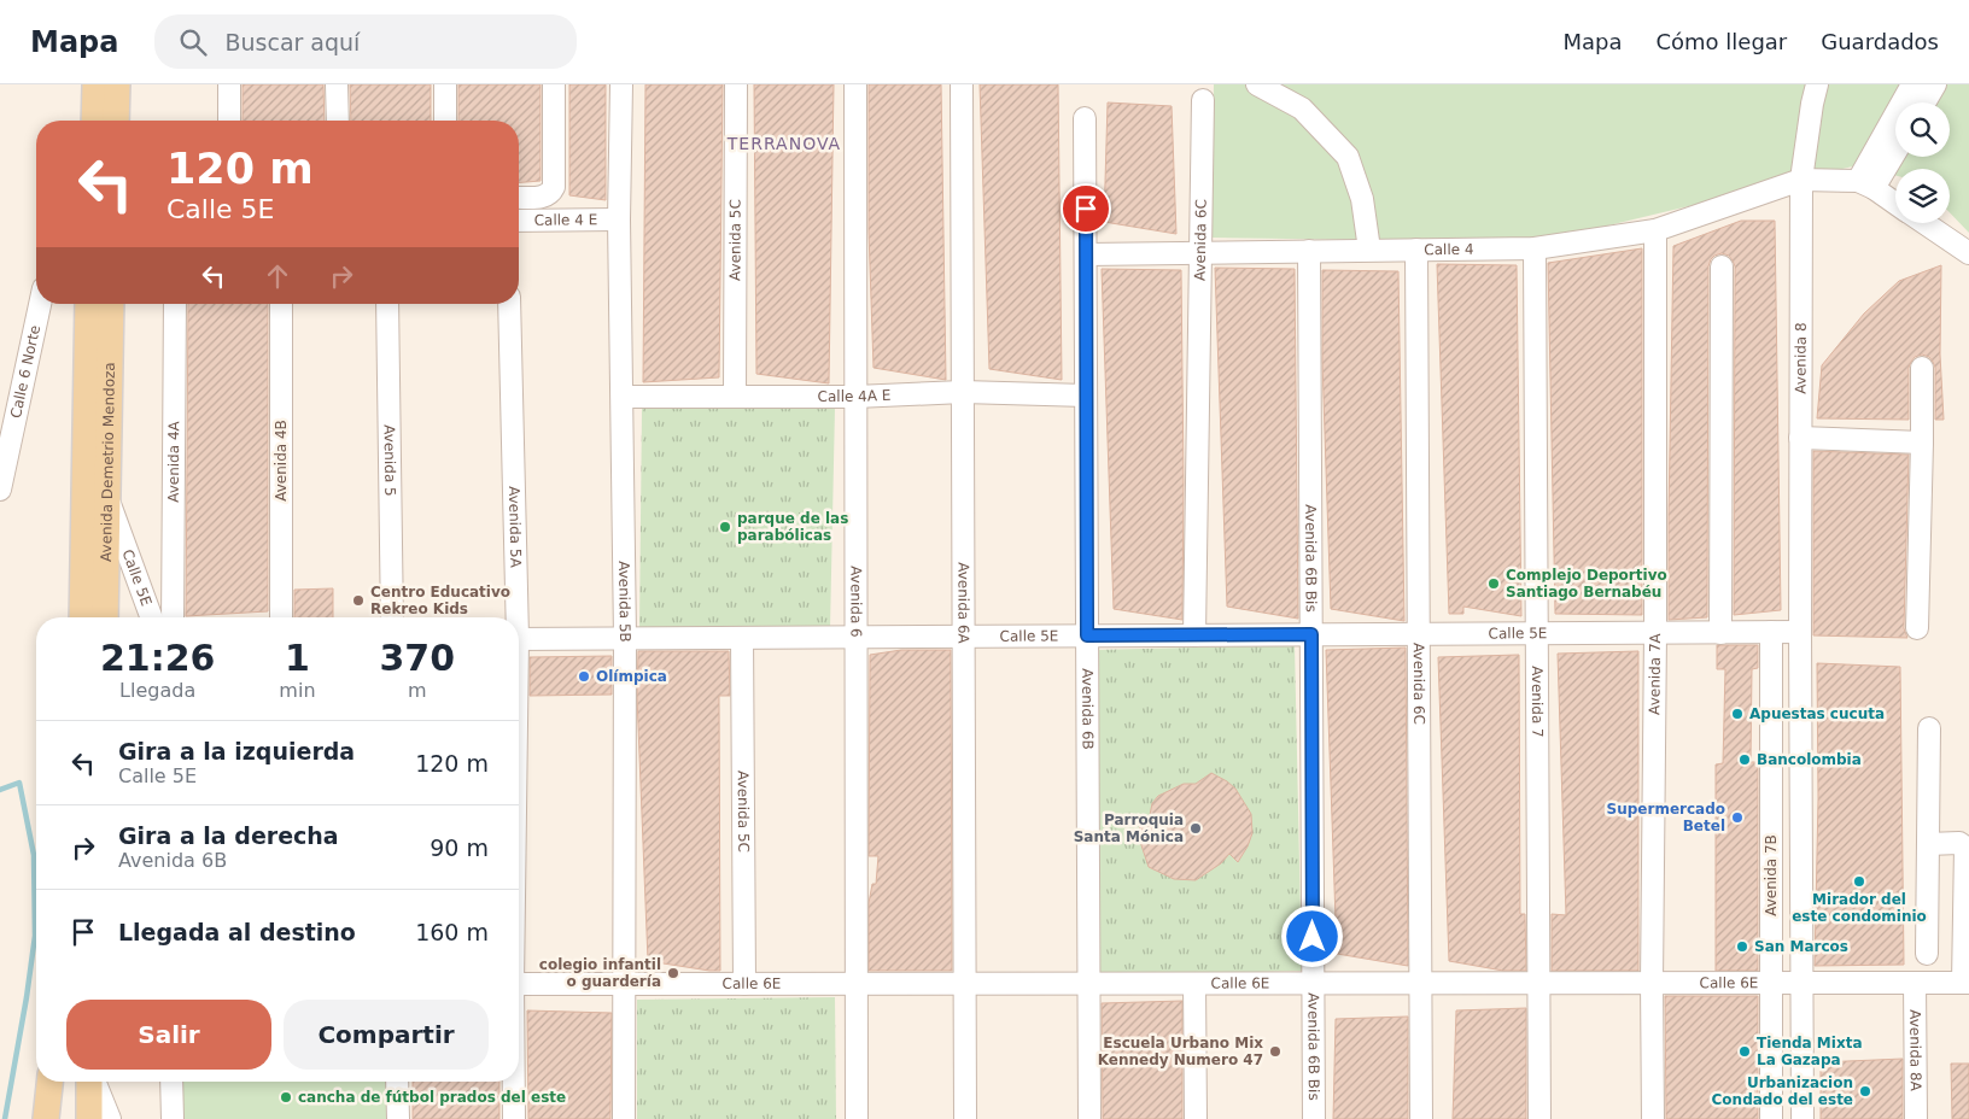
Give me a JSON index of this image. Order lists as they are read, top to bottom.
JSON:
{
  "streets": {
    "main road": ["Avenida Demetrio Mendoza"],
    "street": [
      "Calle 4 E",
      "Avenida 5C",
      "Avenida 6C",
      "Calle 4",
      "Avenida 8",
      "Calle 6 Norte",
      "Calle 4A E",
      "Avenida 4A",
      "Avenida 4B",
      "Avenida 5",
      "Avenida 5A",
      "Avenida 6B Bis",
      "Calle 5E",
      "Avenida 5B",
      "Avenida 6",
      "Avenida 6A",
      "Avenida 7A",
      "Avenida 7",
      "Avenida 6B",
      "Avenida 7B",
      "Calle 6E",
      "Avenida 8A"
    ]
  },
  "crossings": [
    ["Calle 4 E", "Avenida 5B"],
    ["Avenida 5C", "Calle 4A E"],
    ["Avenida 5C", "Calle 5E"],
    ["Avenida 5C", "Calle 6E"],
    ["Avenida 6C", "Calle 4"],
    ["Avenida 6C", "Calle 5E"],
    ["Avenida 6C", "Calle 6E"],
    ["Calle 4", "Avenida 8"],
    ["Calle 4", "Avenida 6B Bis"],
    ["Calle 4", "Avenida 7A"],
    ["Calle 4", "Avenida 7"],
    ["Calle 4", "Avenida 6B"],
    ["Avenida 8", "Calle 5E"],
    ["Avenida 8", "Avenida 7B"],
    ["Calle 4A E", "Avenida 5B"],
    ["Calle 4A E", "Avenida 6"],
    ["Calle 4A E", "Avenida 6A"],
    ["Calle 4A E", "Avenida 6B"],
    ["Avenida Demetrio Mendoza", "Calle 5E"],
    ["Avenida 6B Bis", "Calle 5E"],
    ["Avenida 6B Bis", "Calle 6E"],
    ["Calle 5E", "Avenida 5B"],
    ["Calle 5E", "Avenida 6"],
    ["Calle 5E", "Avenida 6A"],
    ["Calle 5E", "Avenida 7A"],
    ["Calle 5E", "Avenida 7"],
    ["Calle 5E", "Avenida 6B"],
    ["Calle 5E", "Avenida 7B"],
    ["Avenida 5B", "Calle 6E"],
    ["Avenida 6", "Calle 6E"],
    ["Avenida 6A", "Calle 6E"],
    ["Avenida 7A", "Calle 6E"],
    ["Avenida 7", "Calle 6E"],
    ["Avenida 6B", "Calle 6E"],
    ["Avenida 7B", "Calle 6E"],
    ["Calle 6E", "Avenida 8A"]
  ],
  "districts": ["TERRANOVA"],
  "places": [
    "parque de las parabólicas",
    "Complejo Deportivo Santiago Bernabéu",
    "Centro Educativo Rekreo Kids",
    "Olímpica",
    "Apuestas cucuta",
    "Bancolombia",
    "Supermercado Betel",
    "Parroquia Santa Mónica",
    "Mirador del este condominio",
    "San Marcos",
    "colegio infantil o guardería",
    "Escuela Urbano Mix Kennedy Numero 47",
    "Tienda Mixta La Gazapa",
    "Urbanizacion Condado del este",
    "cancha de fútbol prados del este"
  ],
  "page": {
    "header": "Mapa",
    "search": "Buscar aquí",
    "nav": ["Mapa", "Cómo llegar", "Guardados"],
    "turn": ["120 m", "Calle 5E"],
    "eta": [
      "21:26",
      "Llegada",
      "1",
      "min",
      "370",
      "m"
    ],
    "list": [
      {
        "name": "Gira a la izquierda",
        "note": "Calle 5E",
        "value": "120 m"
      },
      {
        "name": "Gira a la derecha",
        "note": "Avenida 6B",
        "value": "90 m"
      },
      {
        "name": "Llegada al destino",
        "value": "160 m"
      }
    ],
    "buttons": ["Salir", "Compartir"]
  }
}
